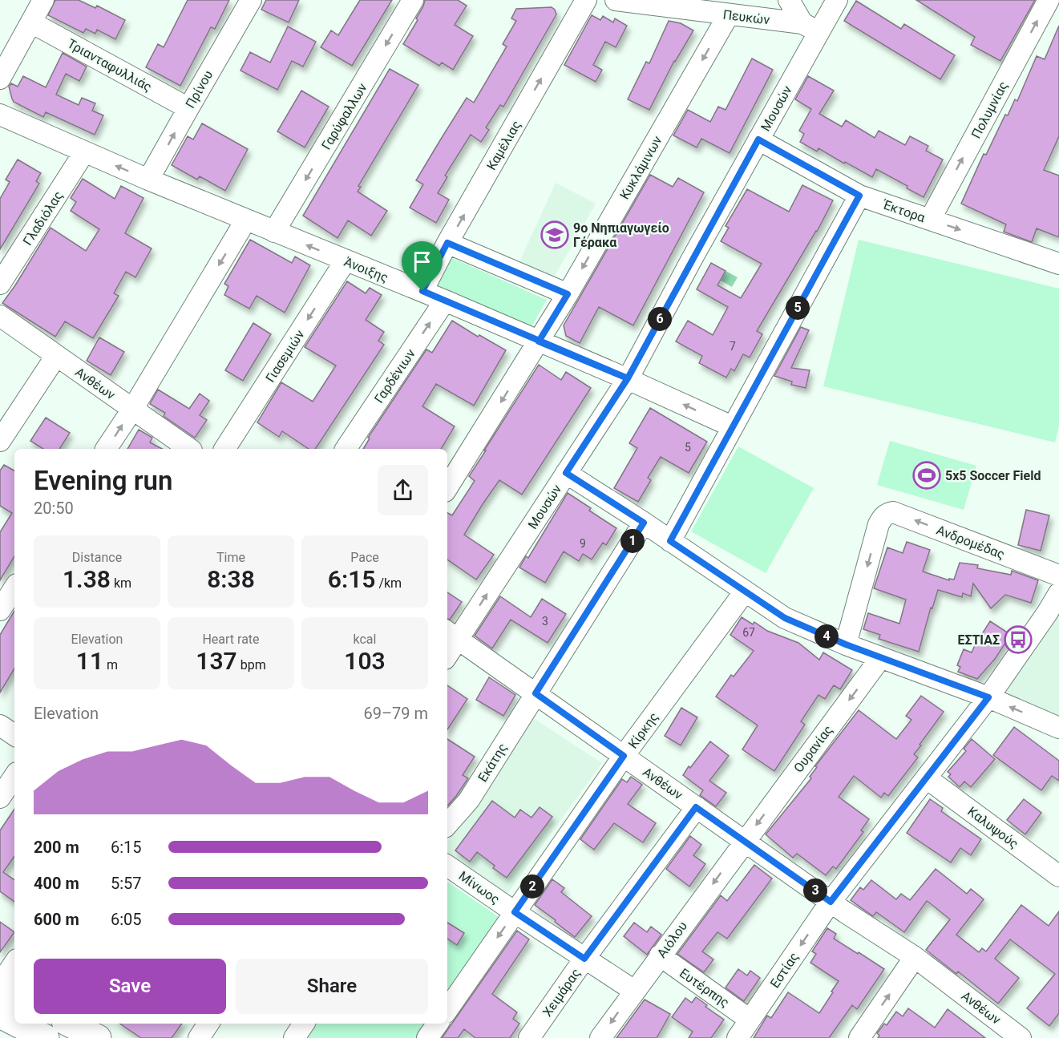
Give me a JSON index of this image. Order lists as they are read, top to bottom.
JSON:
{
  "streets": {
    "street": [
      "Πευκών",
      "Τριανταφυλλιάς",
      "Πρίνου",
      "Μουσών",
      "Πολυμνίας",
      "Γαρύφαλλων",
      "Καμέλιας",
      "Κυκλάμινων",
      "Έκτορα",
      "Γλαδιόλας",
      "Άνοιξης",
      "Γιασεμιών",
      "Γαρδένιων",
      "Ανθέων",
      "Ανδρομέδας",
      "Κίρκης",
      "Ουρανίας",
      "Εκάτης",
      "Καλυψούς",
      "Μίνωος",
      "Αιόλου",
      "Εστίας",
      "Ευτέρπης",
      "Χειμάρας"
    ]
  },
  "crossings": [
    ["Πευκών", "Μουσών"],
    ["Πευκών", "Κυκλάμινων"],
    ["Τριανταφυλλιάς", "Πρίνου"],
    ["Πρίνου", "Άνοιξης"],
    ["Μουσών", "Έκτορα"],
    ["Μουσών", "Άνοιξης"],
    ["Μουσών", "Ανθέων"],
    ["Πολυμνίας", "Έκτορα"],
    ["Γαρύφαλλων", "Άνοιξης"],
    ["Καμέλιας", "Άνοιξης"],
    ["Κυκλάμινων", "Άνοιξης"],
    ["Γλαδιόλας", "Άνοιξης"],
    ["Άνοιξης", "Γιασεμιών"],
    ["Άνοιξης", "Γαρδένιων"],
    ["Ανθέων", "Κίρκης"],
    ["Ανθέων", "Ουρανίας"],
    ["Ανθέων", "Εκάτης"],
    ["Ανθέων", "Αιόλου"],
    ["Ανθέων", "Εστίας"],
    ["Ανθέων", "Χειμάρας"],
    ["Κίρκης", "Μίνωος"],
    ["Ουρανίας", "Αιόλου"],
    ["Καλυψούς", "Εστίας"],
    ["Μίνωος", "Αιόλου"],
    ["Μίνωος", "Χειμάρας"],
    ["Αιόλου", "Ευτέρπης"],
    ["Εστίας", "Ευτέρπης"]
  ],
  "one_way": [
    "Πολυμνίας",
    "Γαρύφαλλων",
    "Καμέλιας",
    "Κυκλάμινων",
    "Έκτορα",
    "Γαρδένιων",
    "Ουρανίας",
    "Αιόλου"
  ],
  "places": {
    "school or university": ["9ο Νηπιαγωγείο Γέρακα"],
    "sports": ["5x5 Soccer Field"],
    "bus stop": ["ΕΣΤΙΑΣ"]
  },
  "house_numbers": [
    "7",
    "5",
    "9",
    "3",
    "67"
  ],
  "page": {
    "pins": [
      "5",
      "6",
      "1",
      "4",
      "2",
      "3"
    ],
    "heading": ["Evening run", "20:50"],
    "stats": [
      ["Distance", "1.38 km"],
      ["Time", "8:38"],
      ["Pace", "6:15 /km"],
      ["Elevation", "11 m"],
      ["Heart rate", "137 bpm"],
      ["kcal", "103"]
    ],
    "chart": ["Elevation", "69–79 m"],
    "list": [
      {
        "name": "200 m",
        "note": "6:15"
      },
      {
        "name": "400 m",
        "note": "5:57"
      },
      {
        "name": "600 m",
        "note": "6:05"
      }
    ],
    "buttons": ["Save", "Share"]
  }
}
